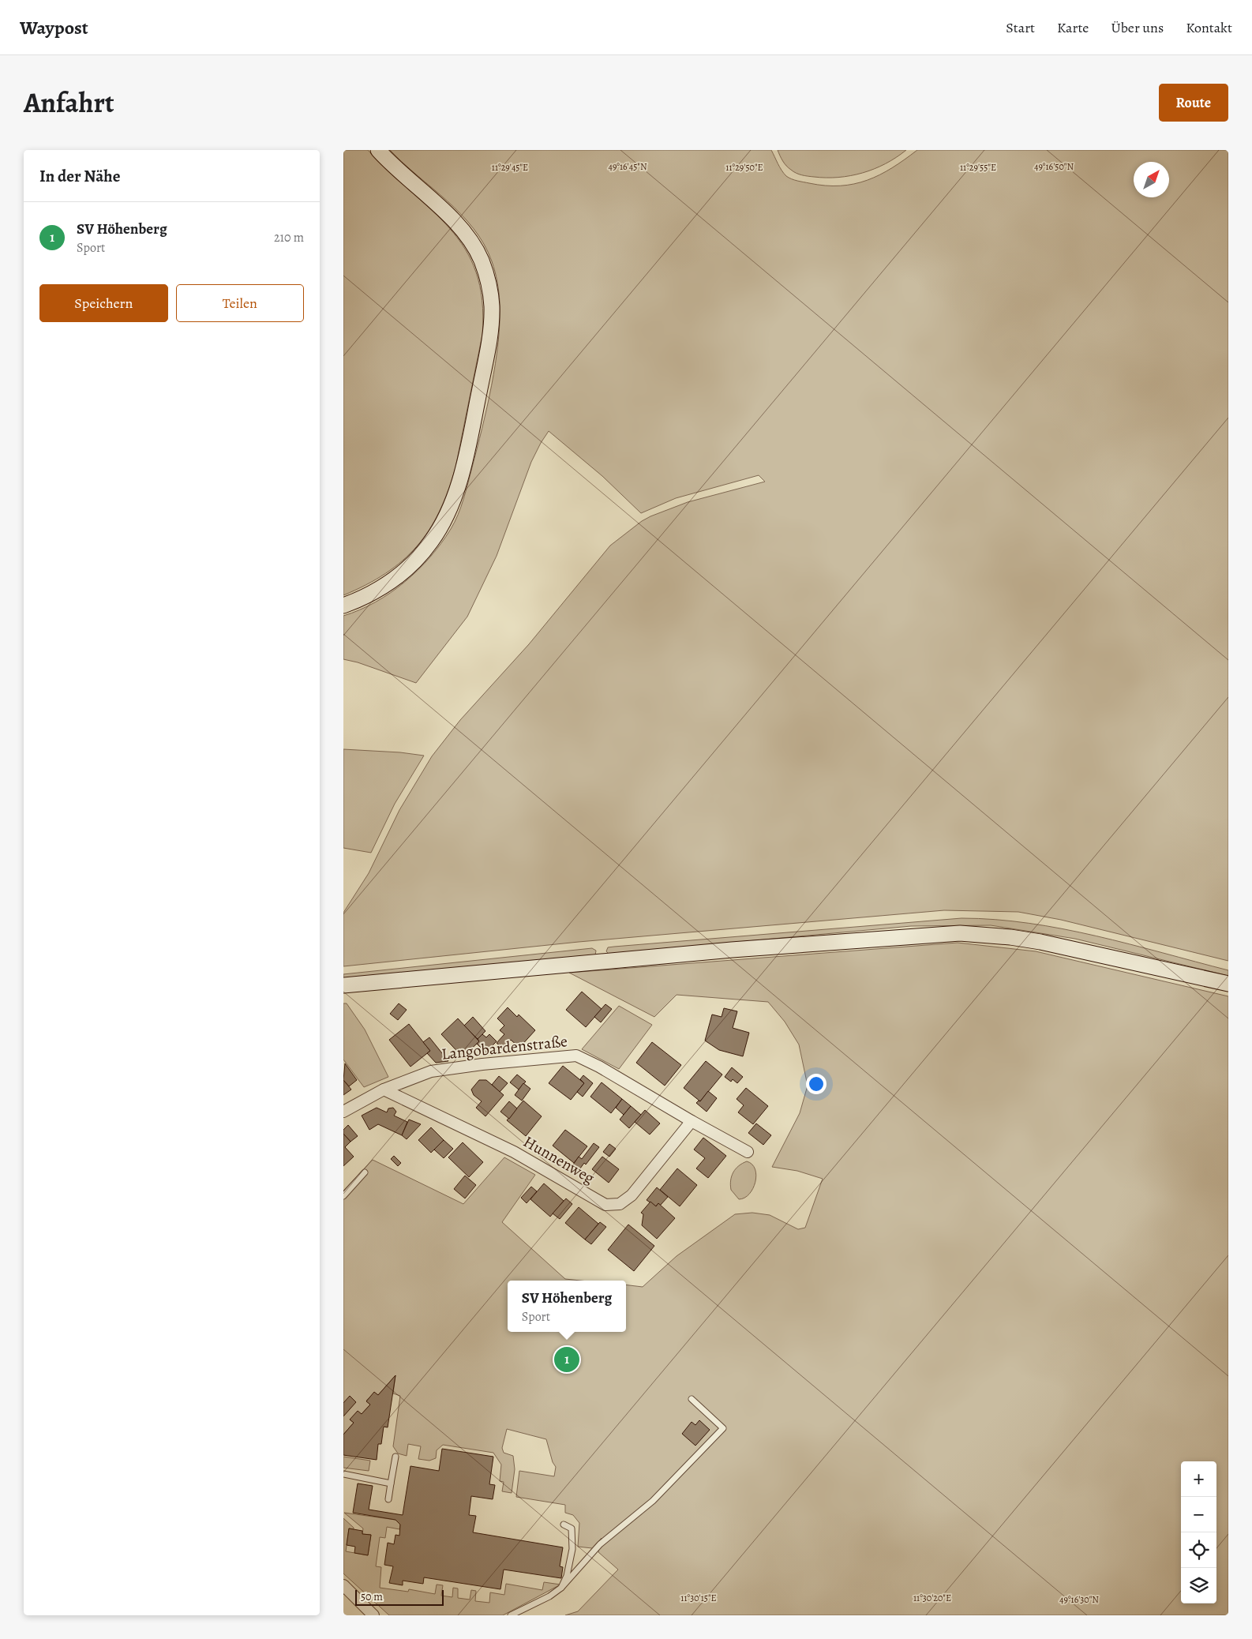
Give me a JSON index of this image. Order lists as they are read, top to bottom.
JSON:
{
  "streets": {
    "street": ["Langobardenstraße", "Hunnenweg"]
  },
  "crossings": [
    ["Langobardenstraße", "Hunnenweg"]
  ],
  "scale_bar": "50 m",
  "north": "top right",
  "page": {
    "header": "Waypost",
    "nav": [
      "Start",
      "Karte",
      "Über uns",
      "Kontakt"
    ],
    "title": "Anfahrt",
    "buttons": [
      "Route",
      ["Speichern", "Teilen"]
    ],
    "heading": "In der Nähe",
    "list": [
      {
        "mark": "1",
        "name": "SV Höhenberg",
        "note": "Sport",
        "value": "210 m"
      }
    ],
    "popup": ["SV Höhenberg", "Sport"],
    "pins": "1",
    "map_buttons": ["+", "−"],
    "scale": "50 m"
  },
  "coordinates": [
    "49°16'45\"N",
    "49°16'50\"N",
    "11°29'45\"E",
    "11°29'50\"E",
    "11°29'55\"E",
    "11°30'15\"E",
    "11°30'20\"E",
    "49°16'30\"N"
  ]
}
